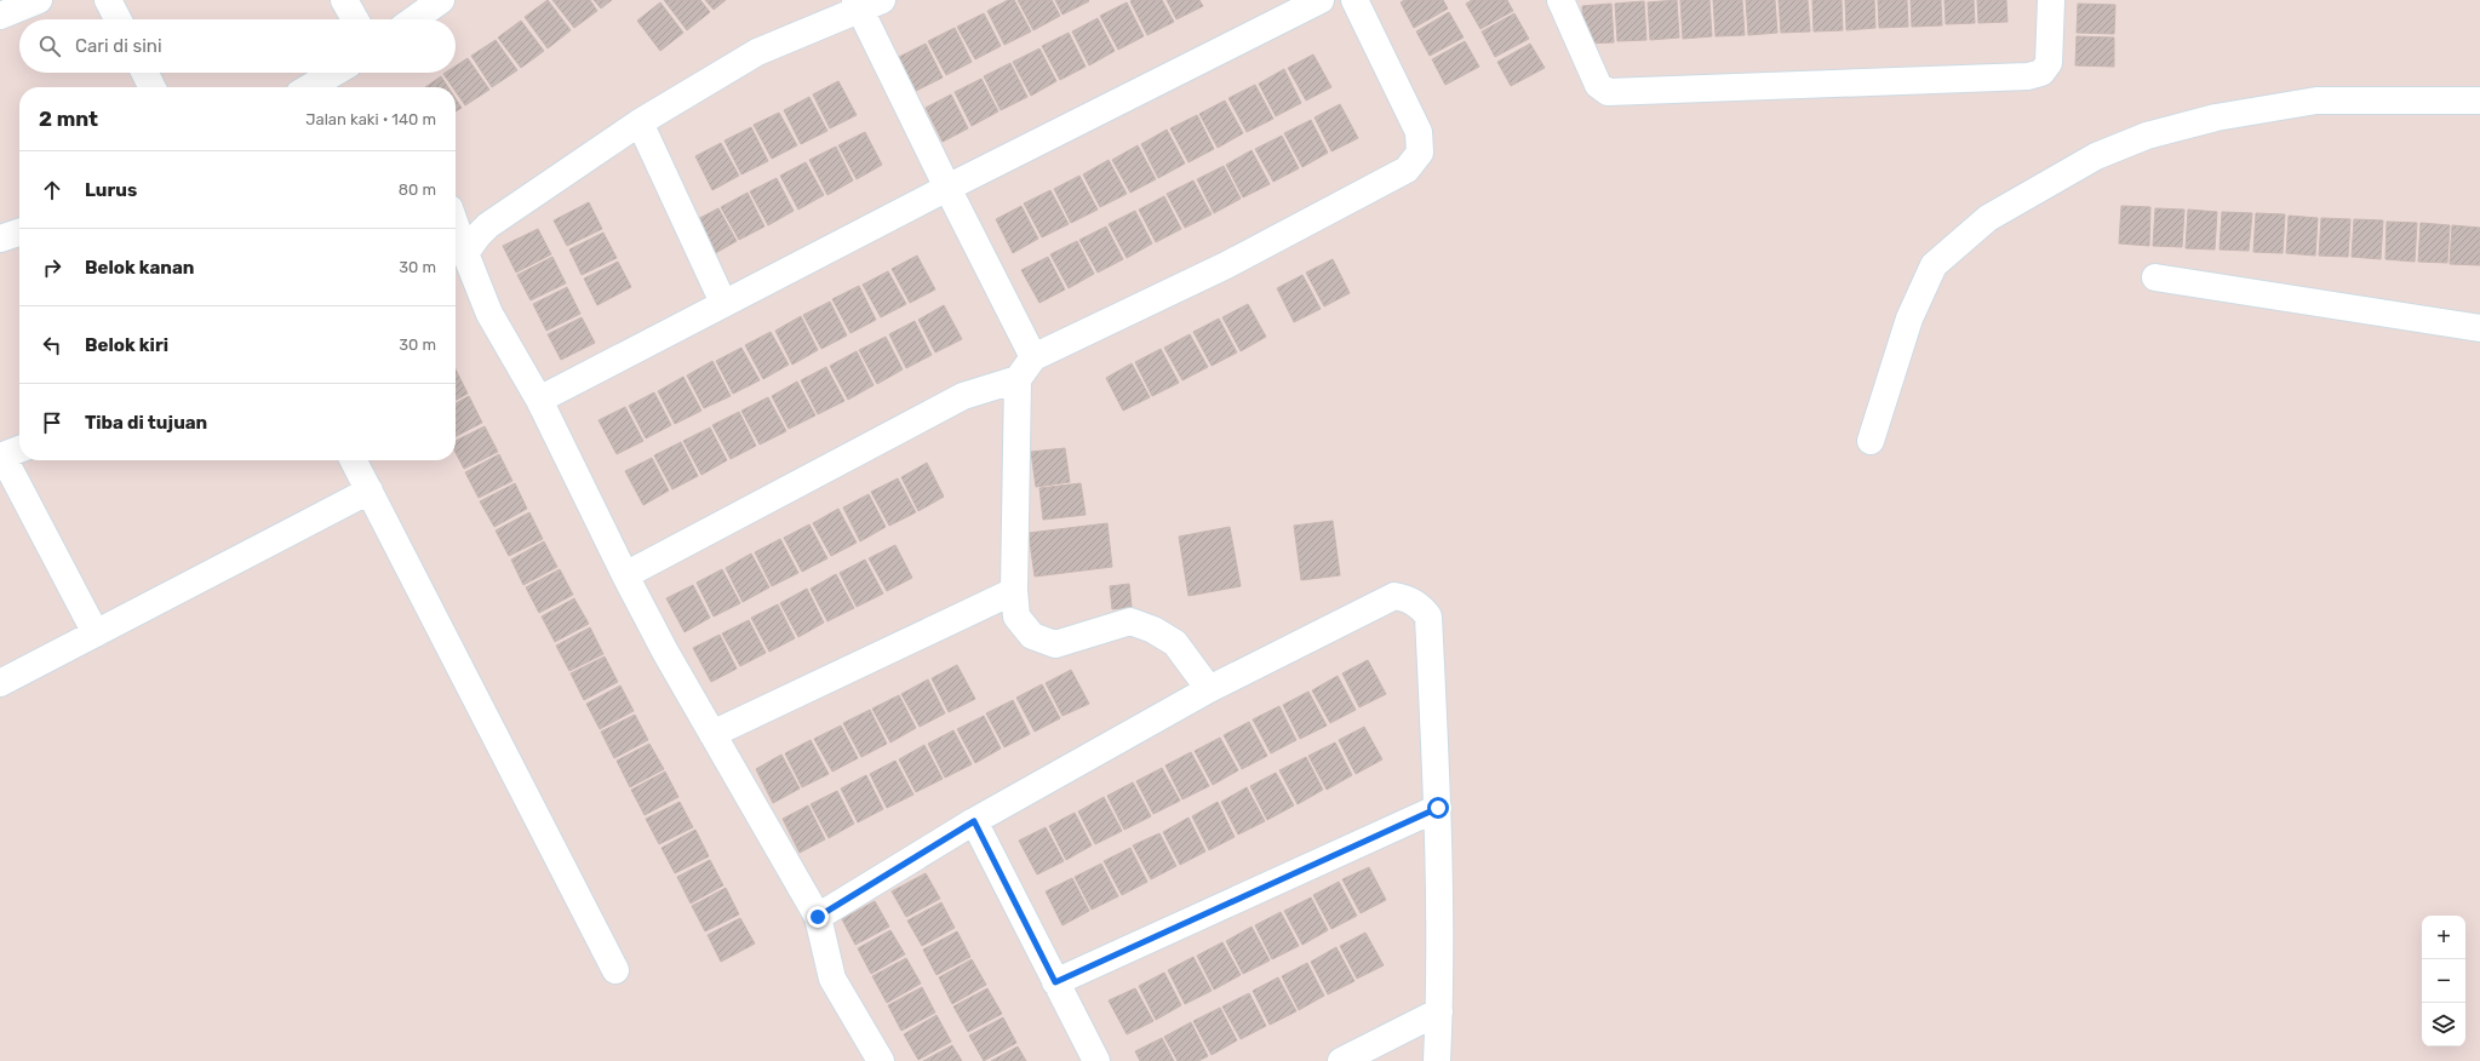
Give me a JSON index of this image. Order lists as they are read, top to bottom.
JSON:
{
  "page": {
    "search": "Cari di sini",
    "heading": ["2 mnt", "Jalan kaki · 140 m"],
    "list": [
      ["Lurus", "80 m"],
      ["Belok kanan", "30 m"],
      ["Belok kiri", "30 m"],
      "Tiba di tujuan"
    ],
    "map_buttons": ["+", "−"]
  }
}
